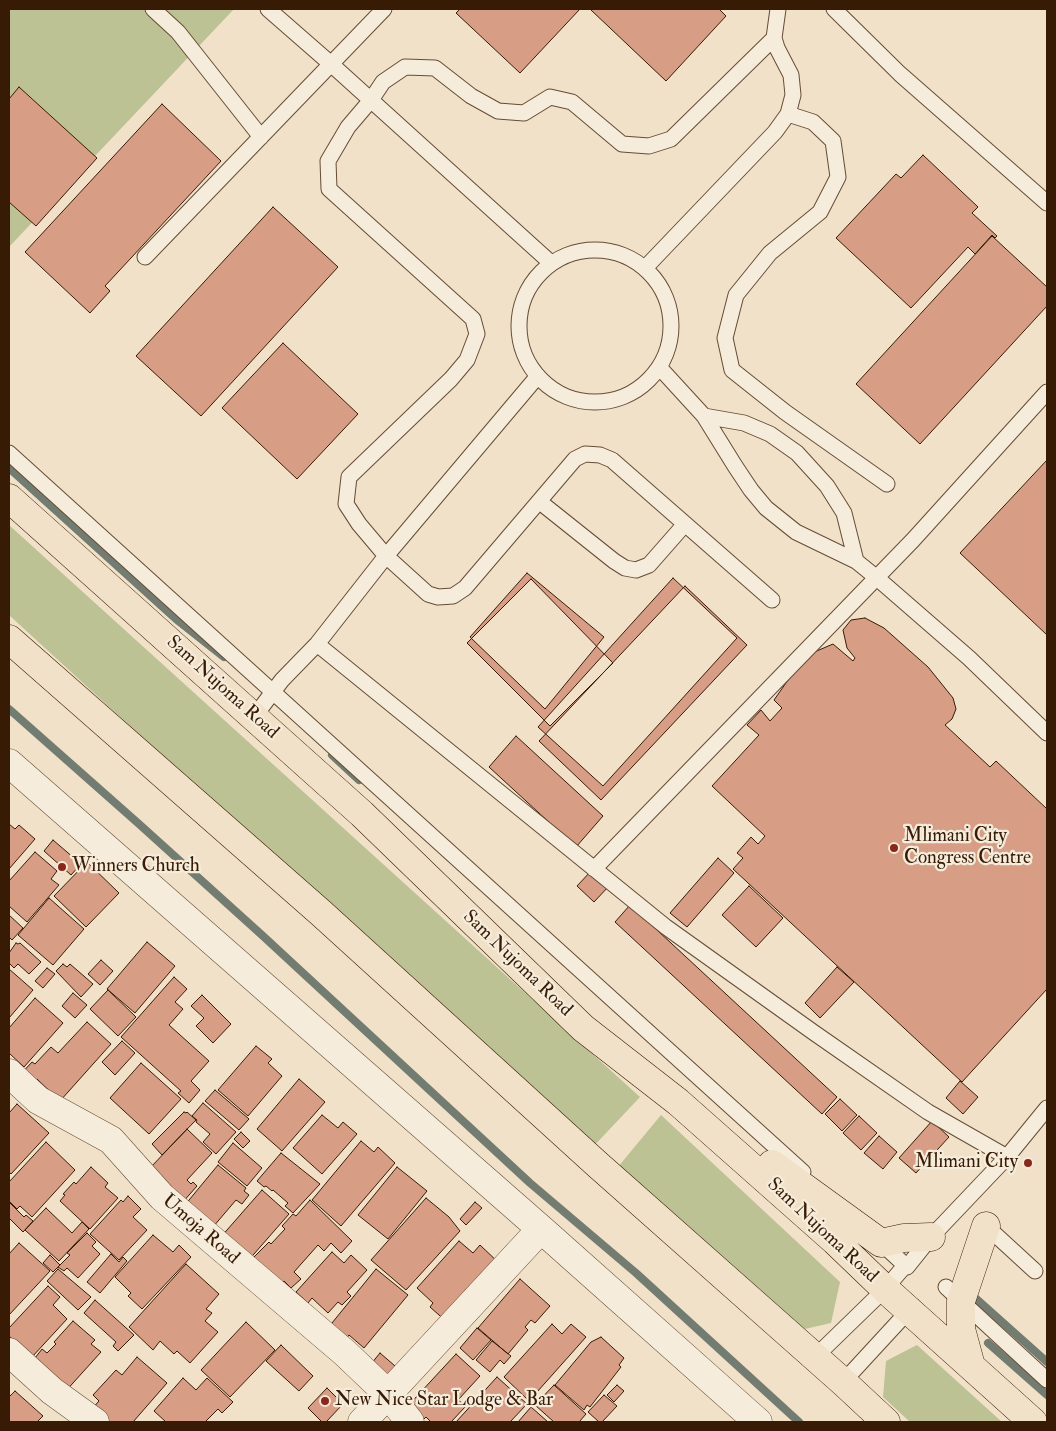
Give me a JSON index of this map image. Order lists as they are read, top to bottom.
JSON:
{
  "streets": {
    "main road": ["Sam Nujoma Road"],
    "street": ["Umoja Road"]
  },
  "places": [
    "Mlimani City Congress Centre",
    "Winners Church",
    "Mlimani City",
    "New Nice Star Lodge & Bar"
  ]
}
